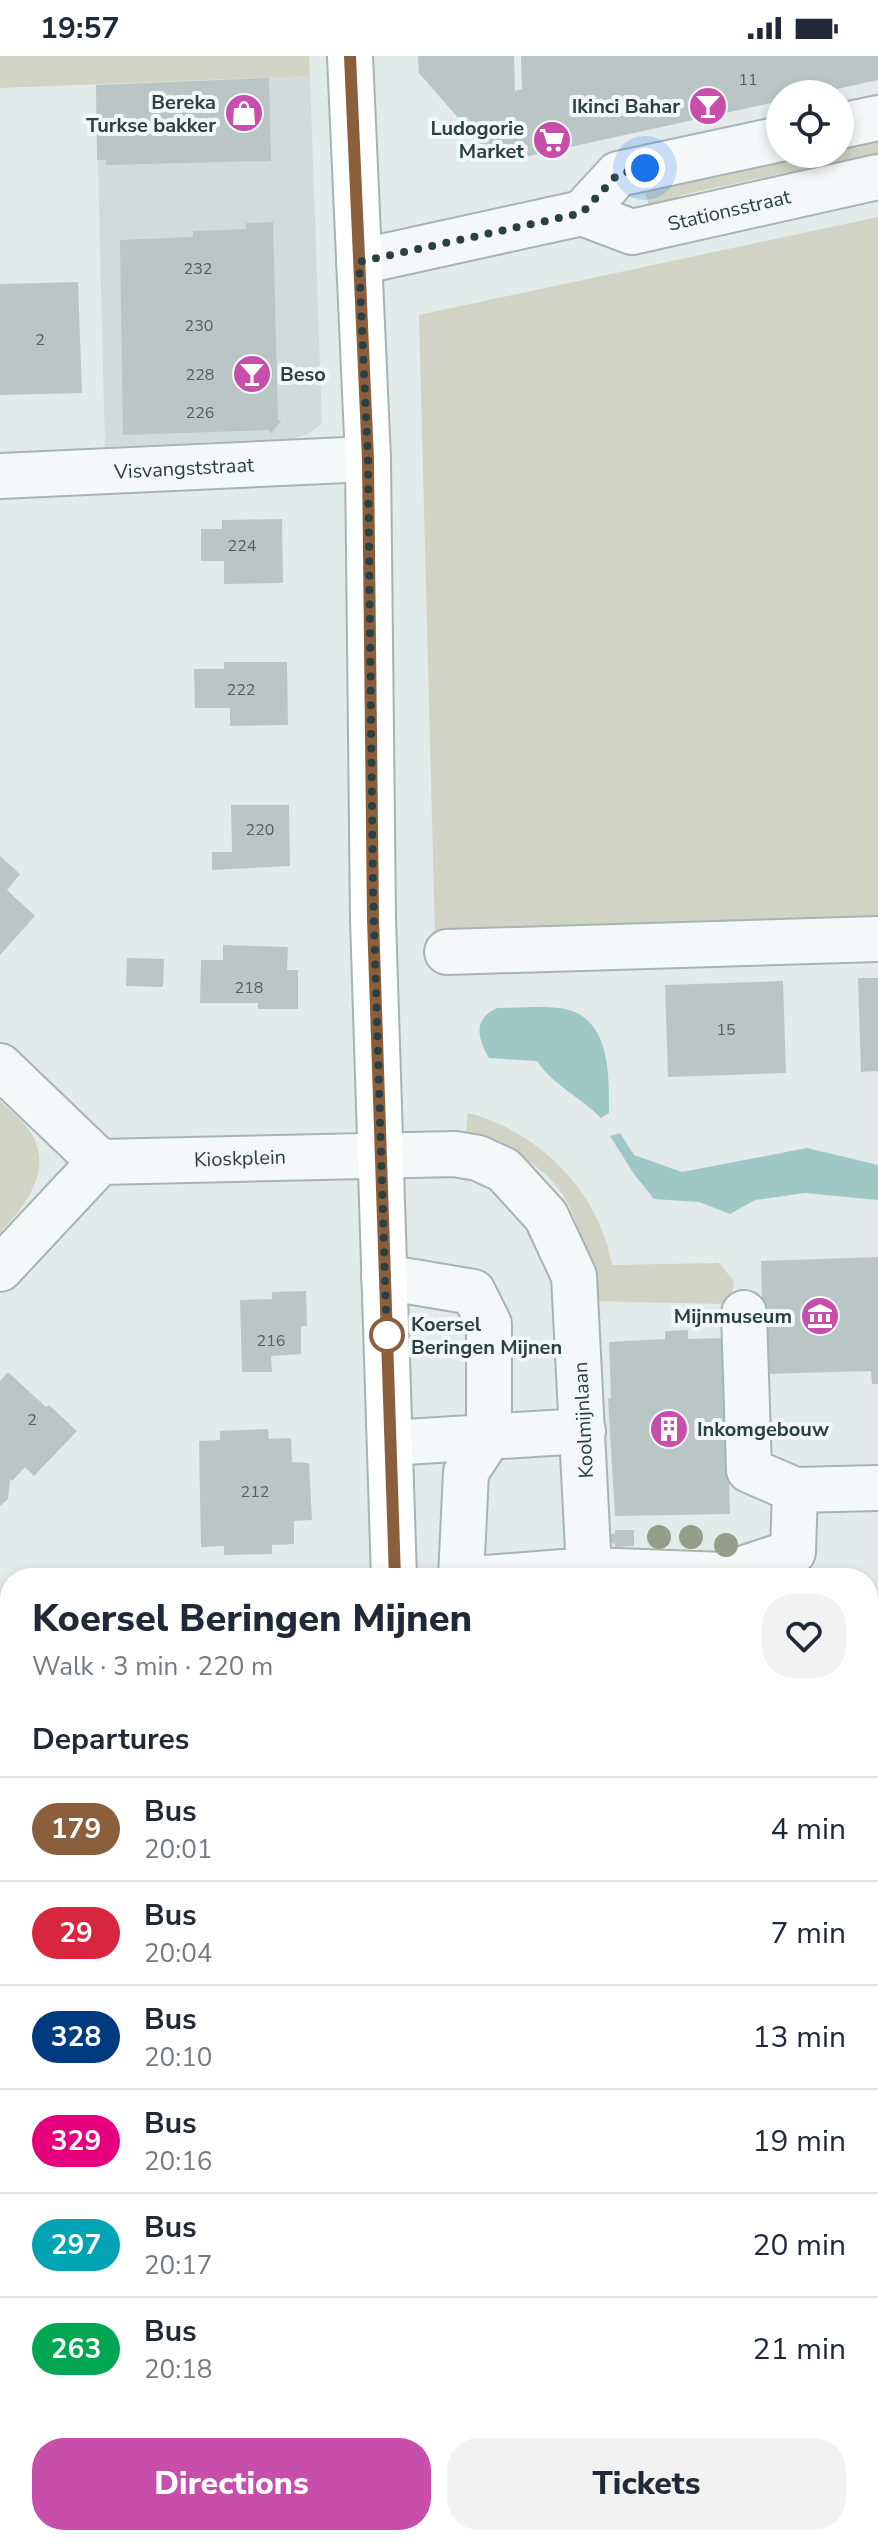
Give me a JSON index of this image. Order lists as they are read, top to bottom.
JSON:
{
  "streets": {
    "street": [
      "Stationsstraat",
      "Visvangststraat",
      "Kioskplein",
      "Koolmijnlaan"
    ]
  },
  "crossings": [
    ["Kioskplein", "Koolmijnlaan"]
  ],
  "places": {
    "bar": ["Ikinci Bahar", "Beso"],
    "shop": ["Bereka Turkse bakker"],
    "supermarket": ["Ludogorie Market"],
    "museum": ["Mijnmuseum"],
    "other": ["Koersel Beringen Mijnen"],
    "building": ["Inkomgebouw"]
  },
  "lines": ["bus line 179"],
  "house_numbers": [
    "11",
    "232",
    "230",
    "2",
    "228",
    "226",
    "224",
    "222",
    "220",
    "218",
    "15",
    "216",
    "2",
    "212"
  ],
  "page": {
    "status": "19:57",
    "heading": [
      ["Koersel Beringen Mijnen", "Walk · 3 min · 220 m"],
      "Departures"
    ],
    "list": [
      {
        "mark": "179",
        "name": "Bus",
        "note": "20:01",
        "value": "4 min"
      },
      {
        "mark": "29",
        "name": "Bus",
        "note": "20:04",
        "value": "7 min"
      },
      {
        "mark": "328",
        "name": "Bus",
        "note": "20:10",
        "value": "13 min"
      },
      {
        "mark": "329",
        "name": "Bus",
        "note": "20:16",
        "value": "19 min"
      },
      {
        "mark": "297",
        "name": "Bus",
        "note": "20:17",
        "value": "20 min"
      },
      {
        "mark": "263",
        "name": "Bus",
        "note": "20:18",
        "value": "21 min"
      }
    ],
    "buttons": ["Directions", "Tickets"]
  }
}
